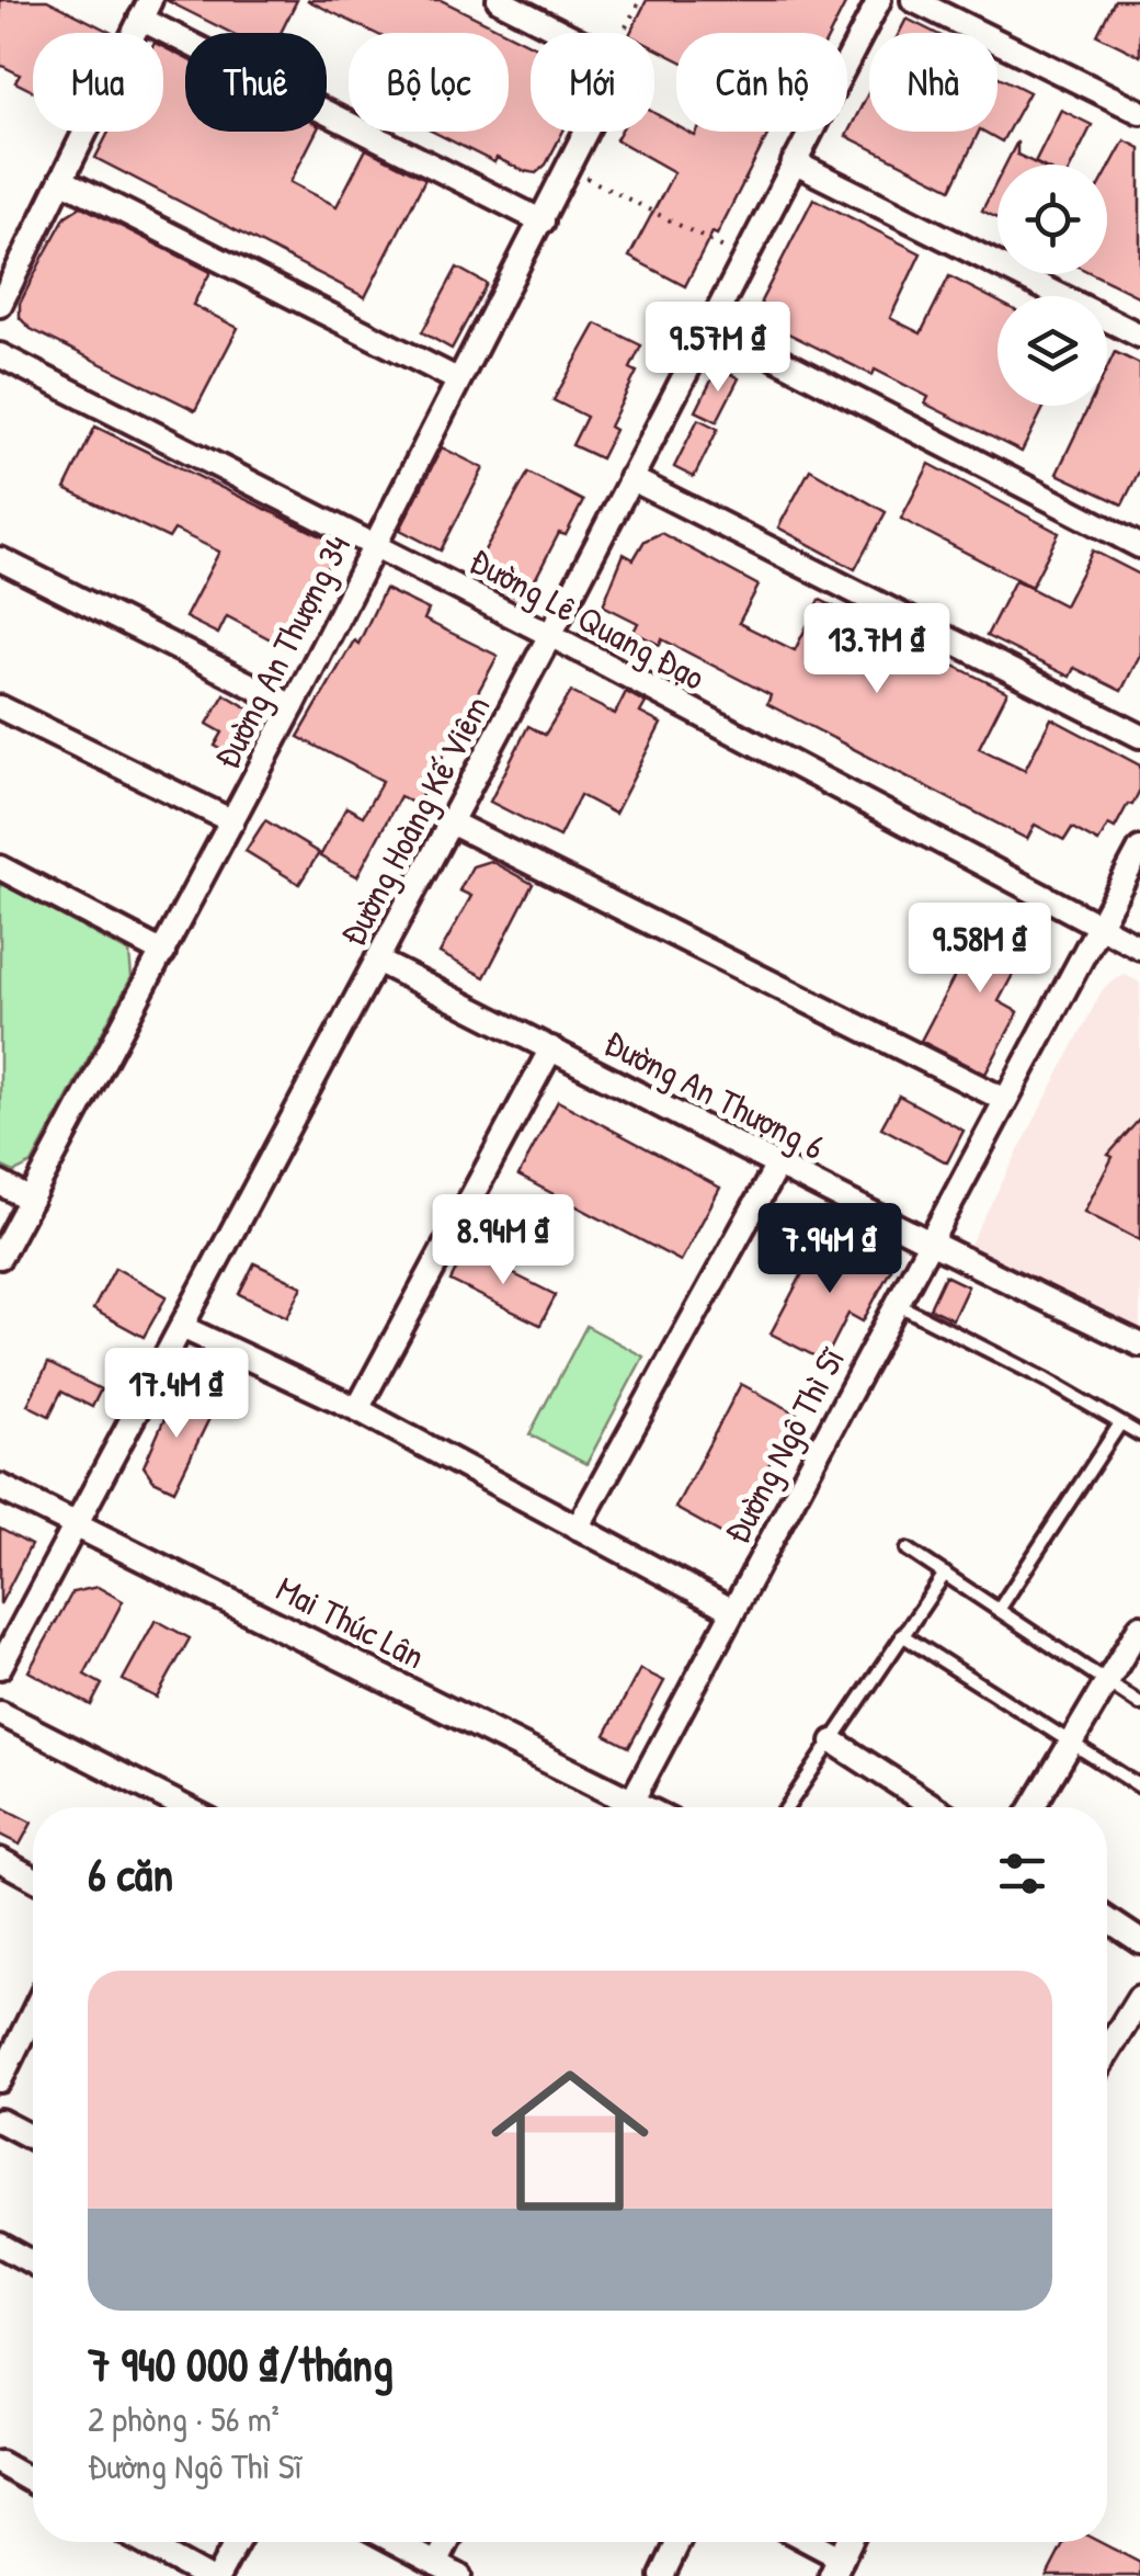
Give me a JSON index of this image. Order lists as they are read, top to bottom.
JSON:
{
  "streets": {
    "street": [
      "Đường Lê Quang Đạo",
      "Đường An Thượng 34",
      "Đường Hoàng Kế Viêm",
      "Đường An Thượng 6",
      "Đường Ngô Thì Sĩ",
      "Mai Thúc Lân"
    ]
  },
  "crossings": [
    ["Đường Lê Quang Đạo", "Đường An Thượng 34"],
    ["Đường Lê Quang Đạo", "Đường Hoàng Kế Viêm"],
    ["Đường Lê Quang Đạo", "Đường Ngô Thì Sĩ"],
    ["Đường Hoàng Kế Viêm", "Đường An Thượng 6"],
    ["Đường Hoàng Kế Viêm", "Mai Thúc Lân"],
    ["Đường An Thượng 6", "Đường Ngô Thì Sĩ"]
  ],
  "page": {
    "chip": [
      "Mua",
      "Thuê",
      "Bộ lọc",
      "Mới",
      "Căn hộ",
      "Nhà"
    ],
    "price": [
      "9.57M ₫",
      "13.7M ₫",
      "9.58M ₫",
      "8.94M ₫",
      "7.94M ₫",
      "17.4M ₫"
    ],
    "heading": "6 căn",
    "list": [
      {
        "name": "7 940 000 ₫/tháng",
        "note": "2 phòng · 56 m² · Đường Ngô Thì Sĩ"
      }
    ]
  }
}
